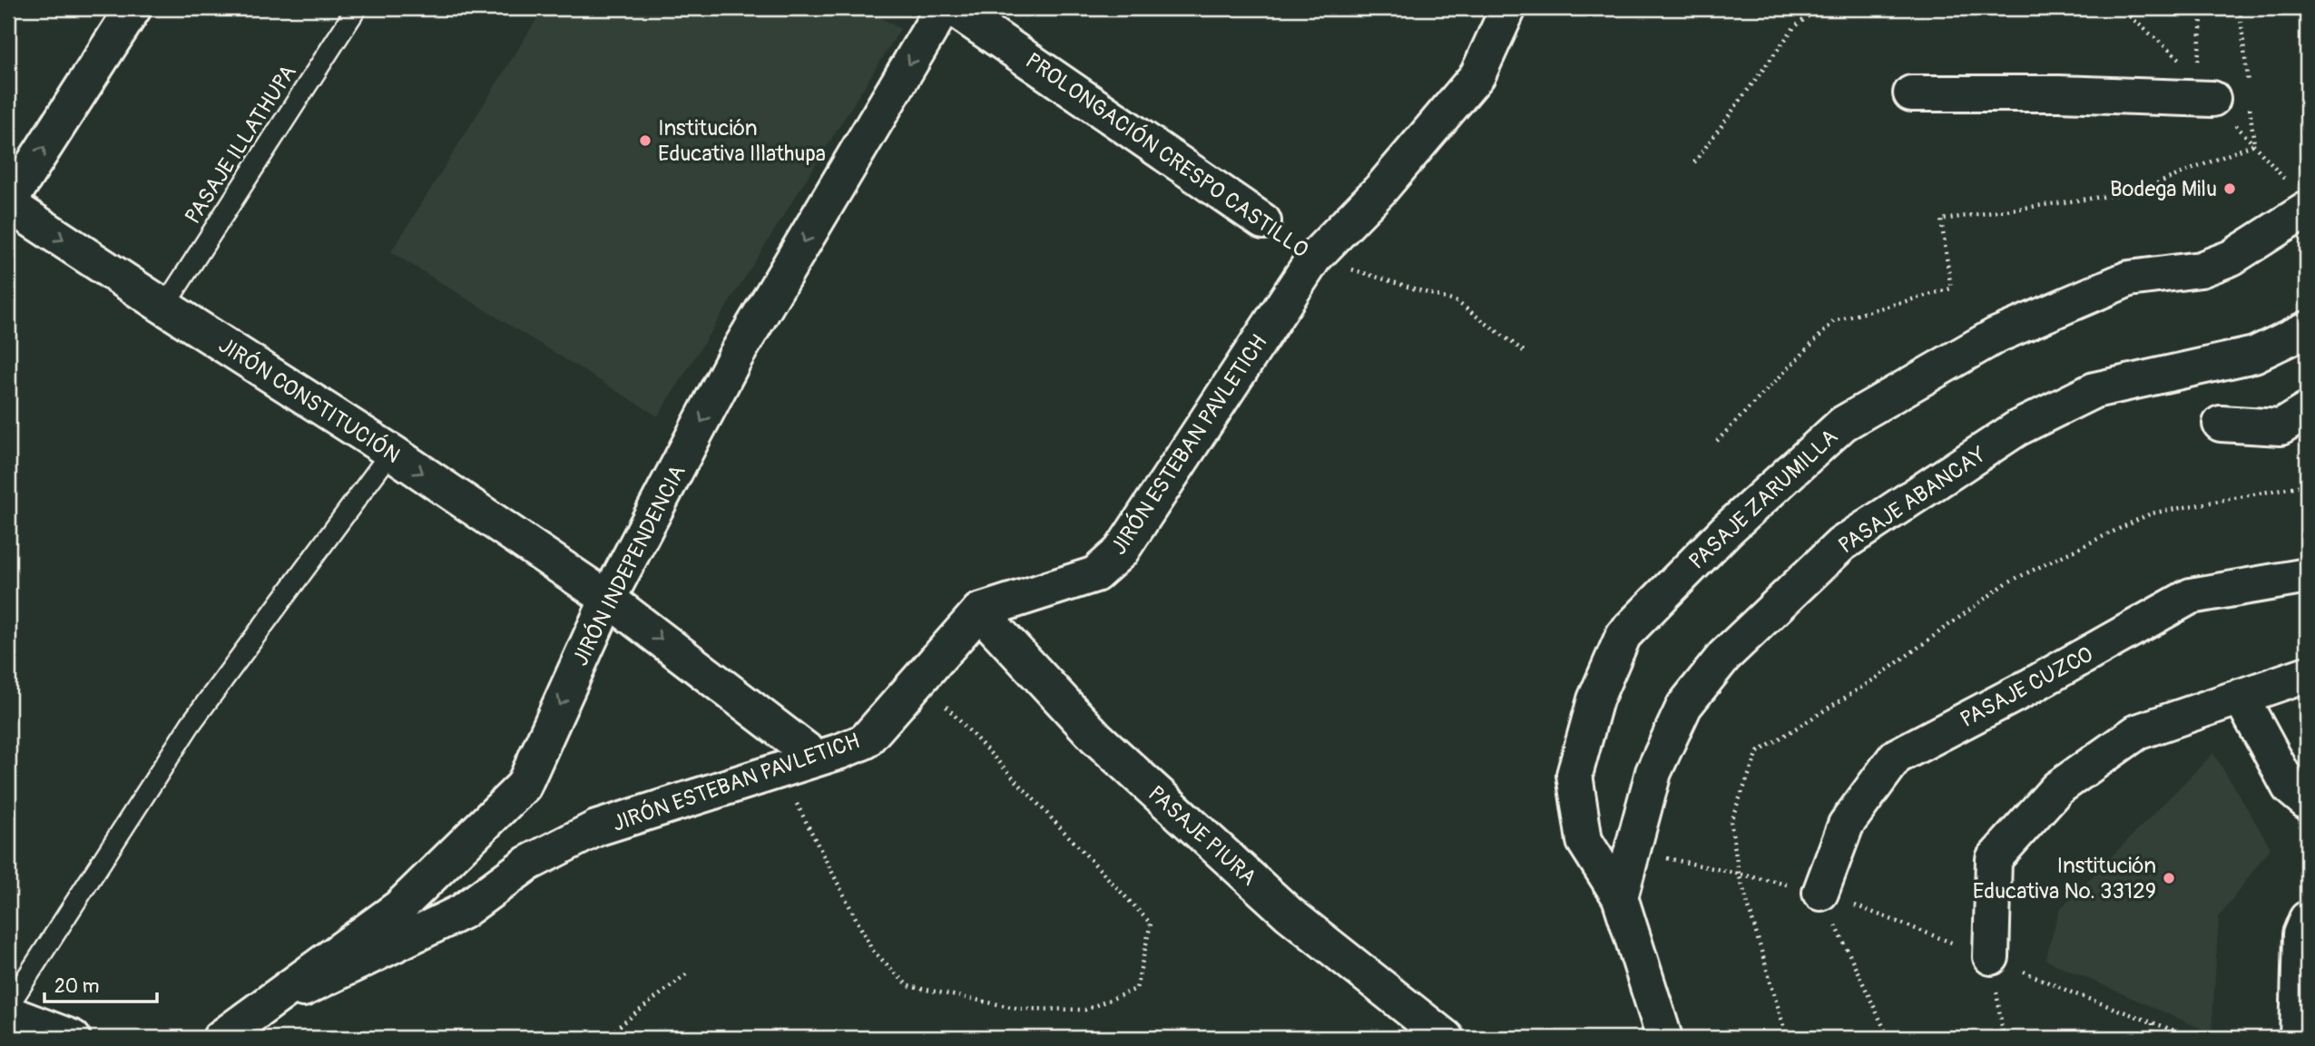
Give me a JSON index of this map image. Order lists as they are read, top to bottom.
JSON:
{
  "streets": {
    "street": [
      "PROLONGACIÓN CRESPO CASTILLO",
      "JIRÓN CONSTITUCIÓN",
      "JIRÓN ESTEBAN PAVLETICH",
      "PASAJE ZARUMILLA",
      "PASAJE ABANCAY",
      "JIRÓN INDEPENDENCIA",
      "PASAJE CUZCO",
      "PASAJE PIURA"
    ],
    "lane": ["PASAJE ILLATHUPA"]
  },
  "crossings": [
    ["PASAJE ILLATHUPA", "JIRÓN CONSTITUCIÓN"],
    ["PROLONGACIÓN CRESPO CASTILLO", "JIRÓN ESTEBAN PAVLETICH"],
    ["JIRÓN CONSTITUCIÓN", "JIRÓN ESTEBAN PAVLETICH"],
    ["JIRÓN CONSTITUCIÓN", "JIRÓN INDEPENDENCIA"],
    ["JIRÓN ESTEBAN PAVLETICH", "JIRÓN INDEPENDENCIA"],
    ["JIRÓN ESTEBAN PAVLETICH", "PASAJE PIURA"],
    ["PASAJE ZARUMILLA", "PASAJE ABANCAY"]
  ],
  "one_way": ["JIRÓN CONSTITUCIÓN", "JIRÓN INDEPENDENCIA"],
  "places": ["Institución Educativa Illathupa", "Bodega Milu", "Institución Educativa No. 33129"],
  "scale_bar": "20 m"
}
